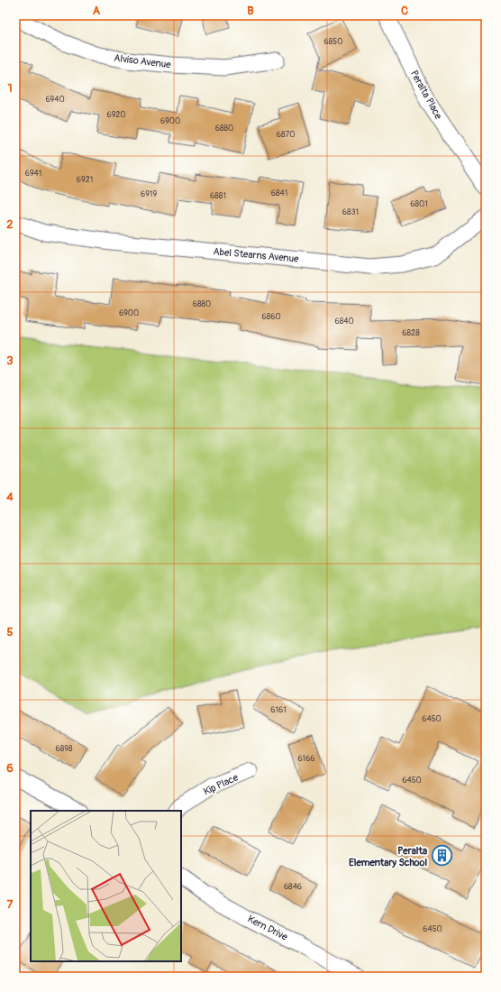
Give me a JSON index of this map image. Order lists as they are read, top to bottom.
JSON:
{
  "streets": {
    "street": [
      "Alviso Avenue",
      "Peralta Place",
      "Abel Stearns Avenue",
      "Kip Place",
      "Kern Drive"
    ]
  },
  "places": {
    "building": ["Peralta Elementary School"]
  },
  "house_numbers": [
    "6850",
    "6940",
    "6920",
    "6900",
    "6880",
    "6870",
    "6941",
    "6921",
    "6841",
    "6919",
    "6881",
    "6801",
    "6831",
    "6880",
    "6900",
    "6860",
    "6840",
    "6828",
    "6161",
    "6450",
    "6898",
    "6166",
    "6450",
    "6846",
    "6450"
  ],
  "grid": {
    "columns": ["A", "B", "C"],
    "rows": [
      "1",
      "2",
      "3",
      "4",
      "5",
      "6",
      "7"
    ]
  }
}
